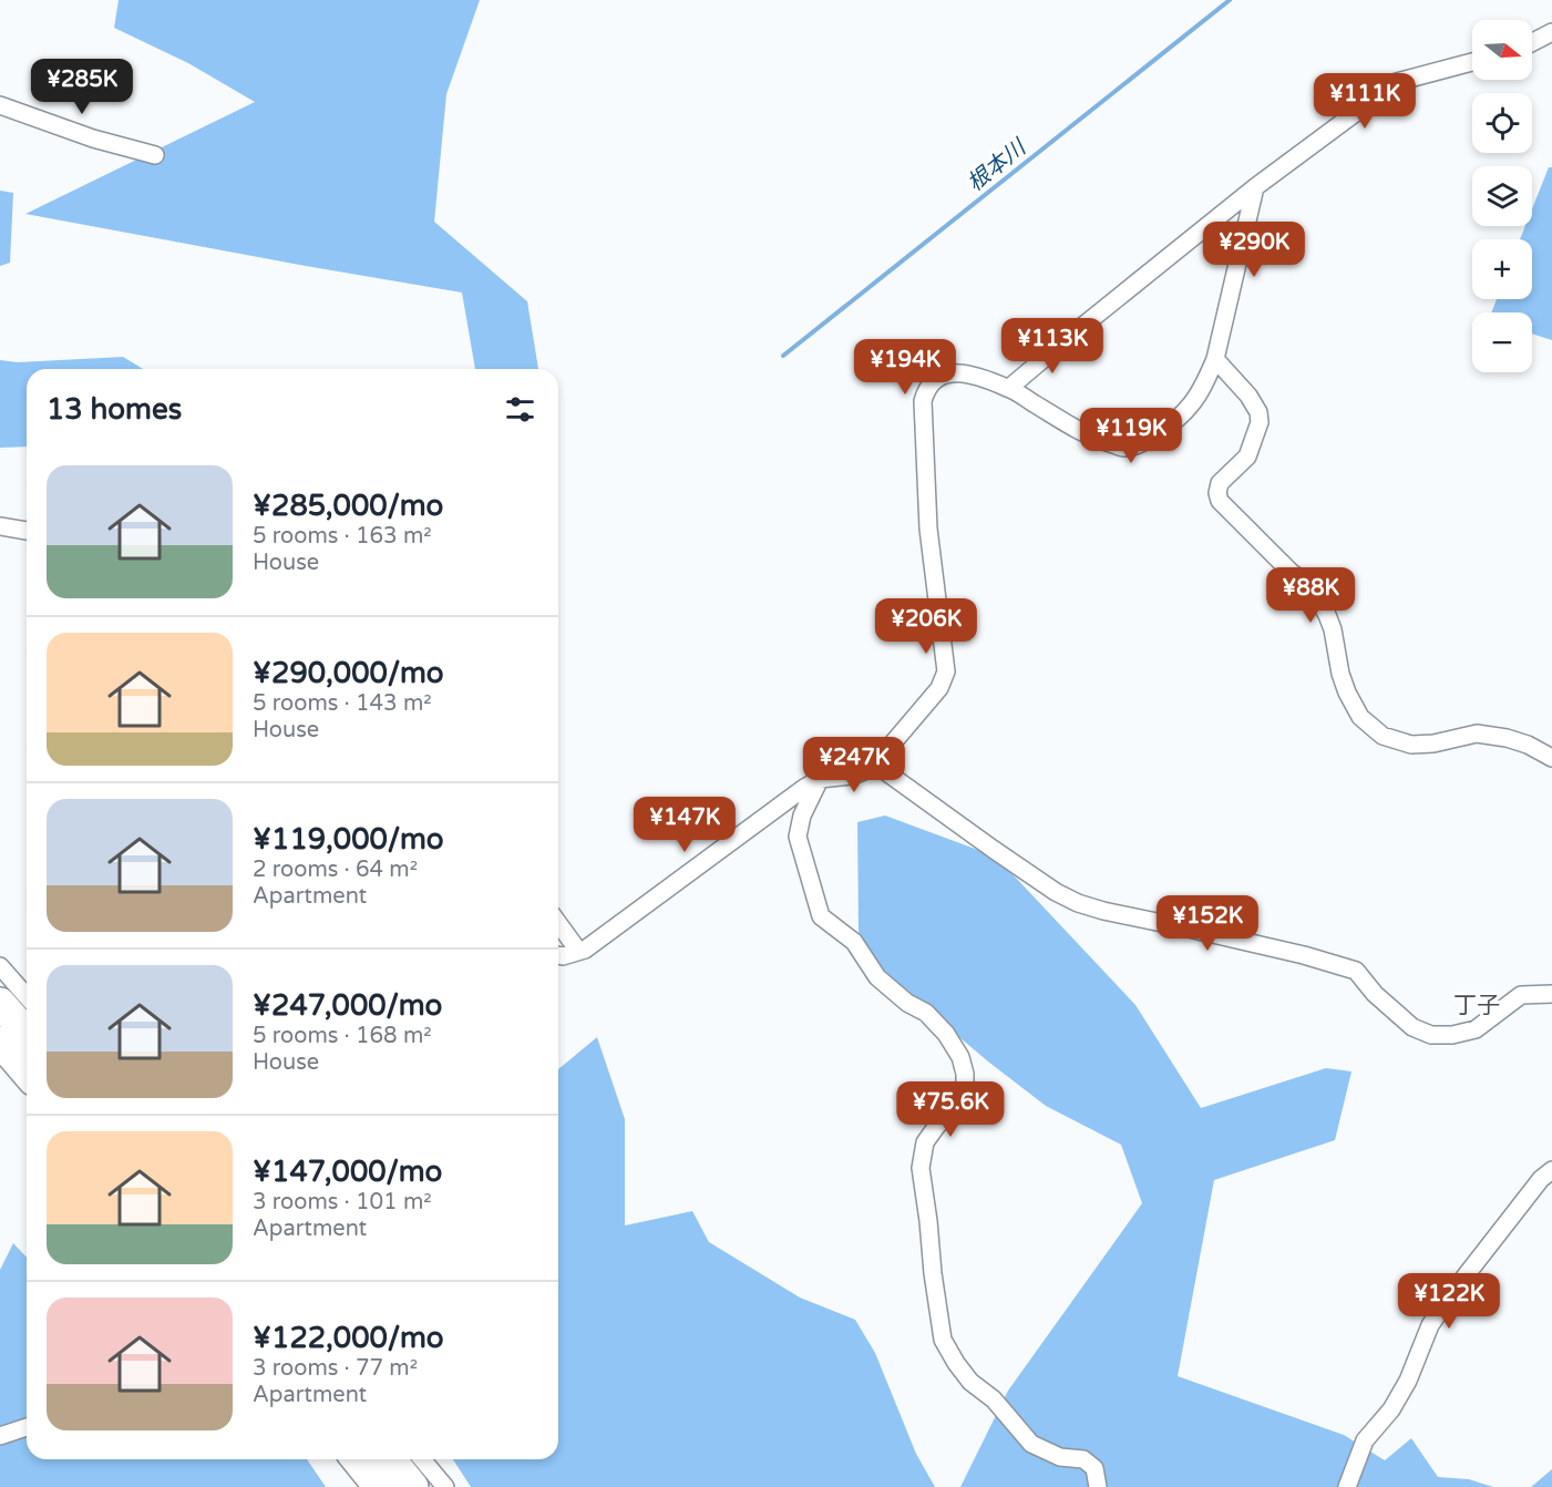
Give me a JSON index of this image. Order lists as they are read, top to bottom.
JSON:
{
  "districts": ["丁子"],
  "water": ["根本川"],
  "north": "right",
  "page": {
    "map_buttons": ["+", "−"],
    "price": [
      "¥285K",
      "¥111K",
      "¥290K",
      "¥113K",
      "¥194K",
      "¥119K",
      "¥88K",
      "¥206K",
      "¥247K",
      "¥147K",
      "¥152K",
      "¥75.6K",
      "¥122K"
    ],
    "heading": "13 homes",
    "list": [
      {
        "name": "¥285,000/mo",
        "note": "5 rooms · 163 m² · House"
      },
      {
        "name": "¥290,000/mo",
        "note": "5 rooms · 143 m² · House"
      },
      {
        "name": "¥119,000/mo",
        "note": "2 rooms · 64 m² · Apartment"
      },
      {
        "name": "¥247,000/mo",
        "note": "5 rooms · 168 m² · House"
      },
      {
        "name": "¥147,000/mo",
        "note": "3 rooms · 101 m² · Apartment"
      },
      {
        "name": "¥122,000/mo",
        "note": "3 rooms · 77 m² · Apartment"
      }
    ]
  }
}
